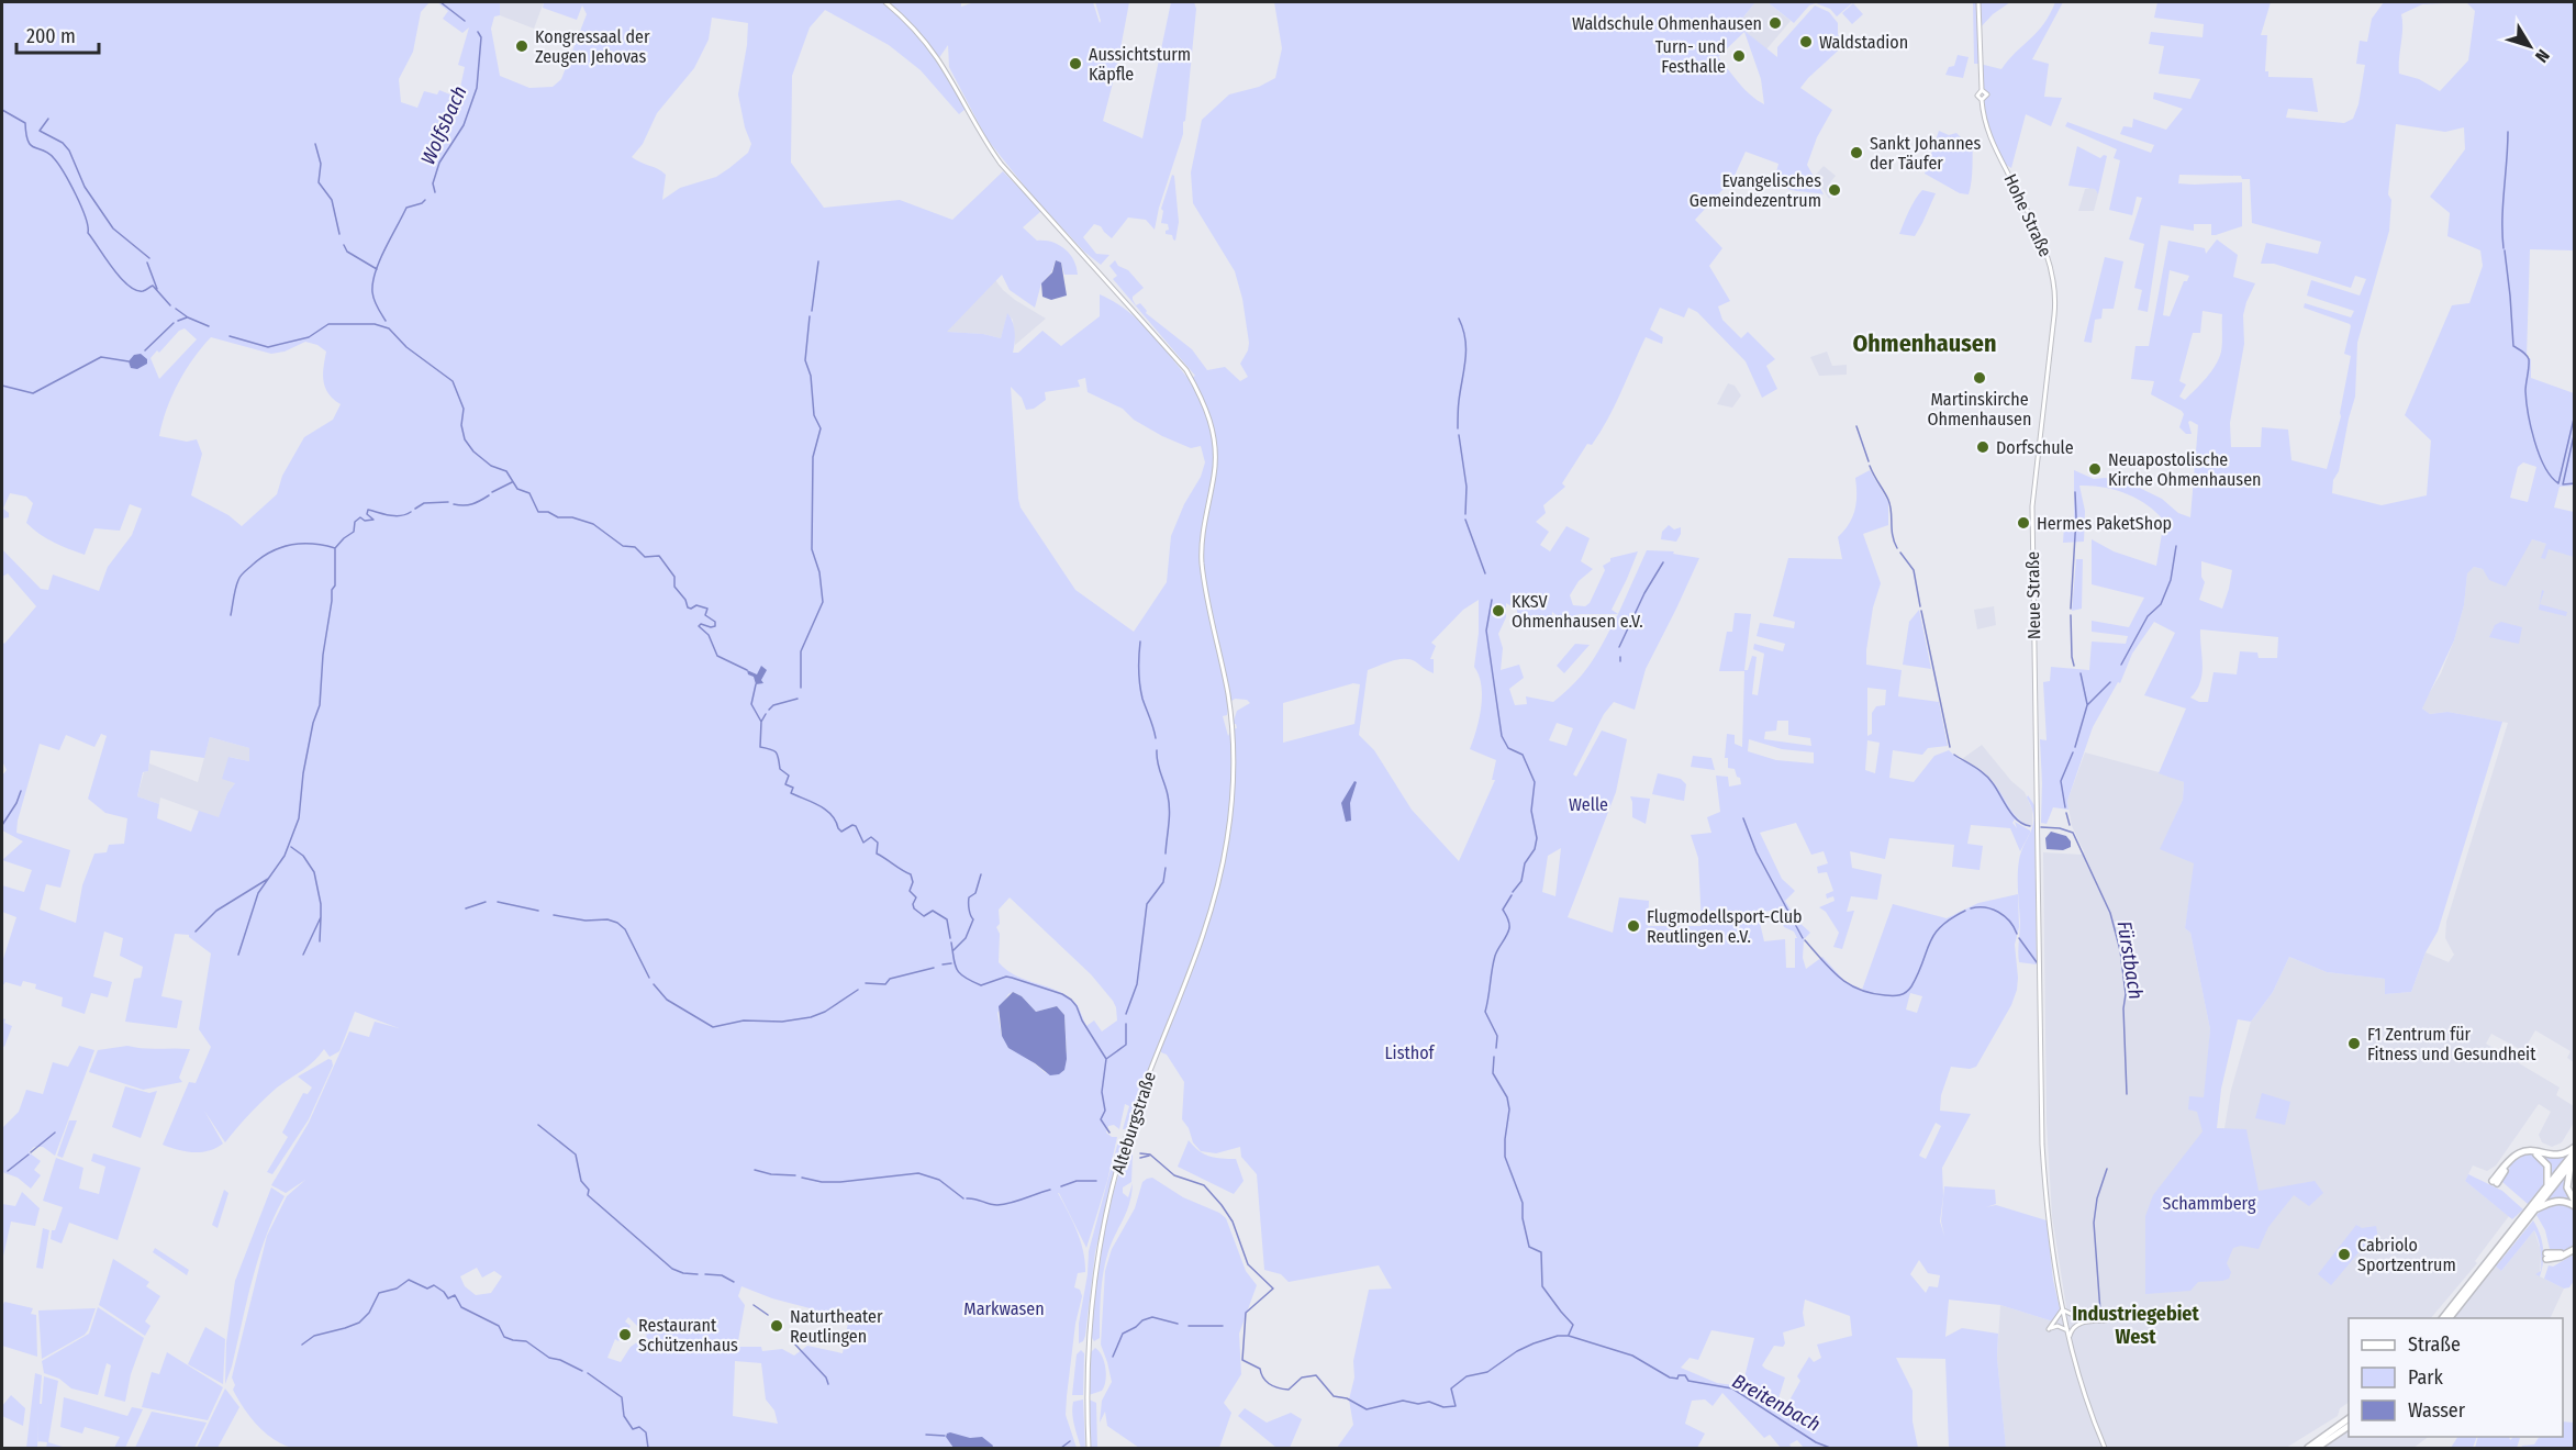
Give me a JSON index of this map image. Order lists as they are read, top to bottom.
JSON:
{
  "streets": {
    "main road": ["Hohe Straße", "Neue Straße", "Alteburgstraße"]
  },
  "crossings": [
    ["Hohe Straße", "Neue Straße"]
  ],
  "districts": ["Ohmenhausen", "Industriegebiet West"],
  "water": ["Wolfsbach", "Fürstbach", "Breitenbach"],
  "parks": [
    "Welle",
    "Listhof",
    "Schammberg",
    "Markwasen"
  ],
  "places": [
    "Waldschule Ohmenhausen",
    "Waldstadion",
    "Kongressaal der Zeugen Jehovas",
    "Turn- und Festhalle",
    "Aussichtsturm Käpfle",
    "Sankt Johannes der Täufer",
    "Evangelisches Gemeindezentrum",
    "Martinskirche Ohmenhausen",
    "Dorfschule",
    "Neuapostolische Kirche Ohmenhausen",
    "Hermes PaketShop",
    "KKSV Ohmenhausen e.V.",
    "Flugmodellsport-Club Reutlingen e.V.",
    "F1 Zentrum für Fitness und Gesundheit",
    "Cabriolo Sportzentrum",
    "Naturtheater Reutlingen",
    "Restaurant Schützenhaus"
  ],
  "legend": ["Straße", "Park", "Wasser"],
  "scale_bar": "200 m",
  "north": "bottom right"
}
